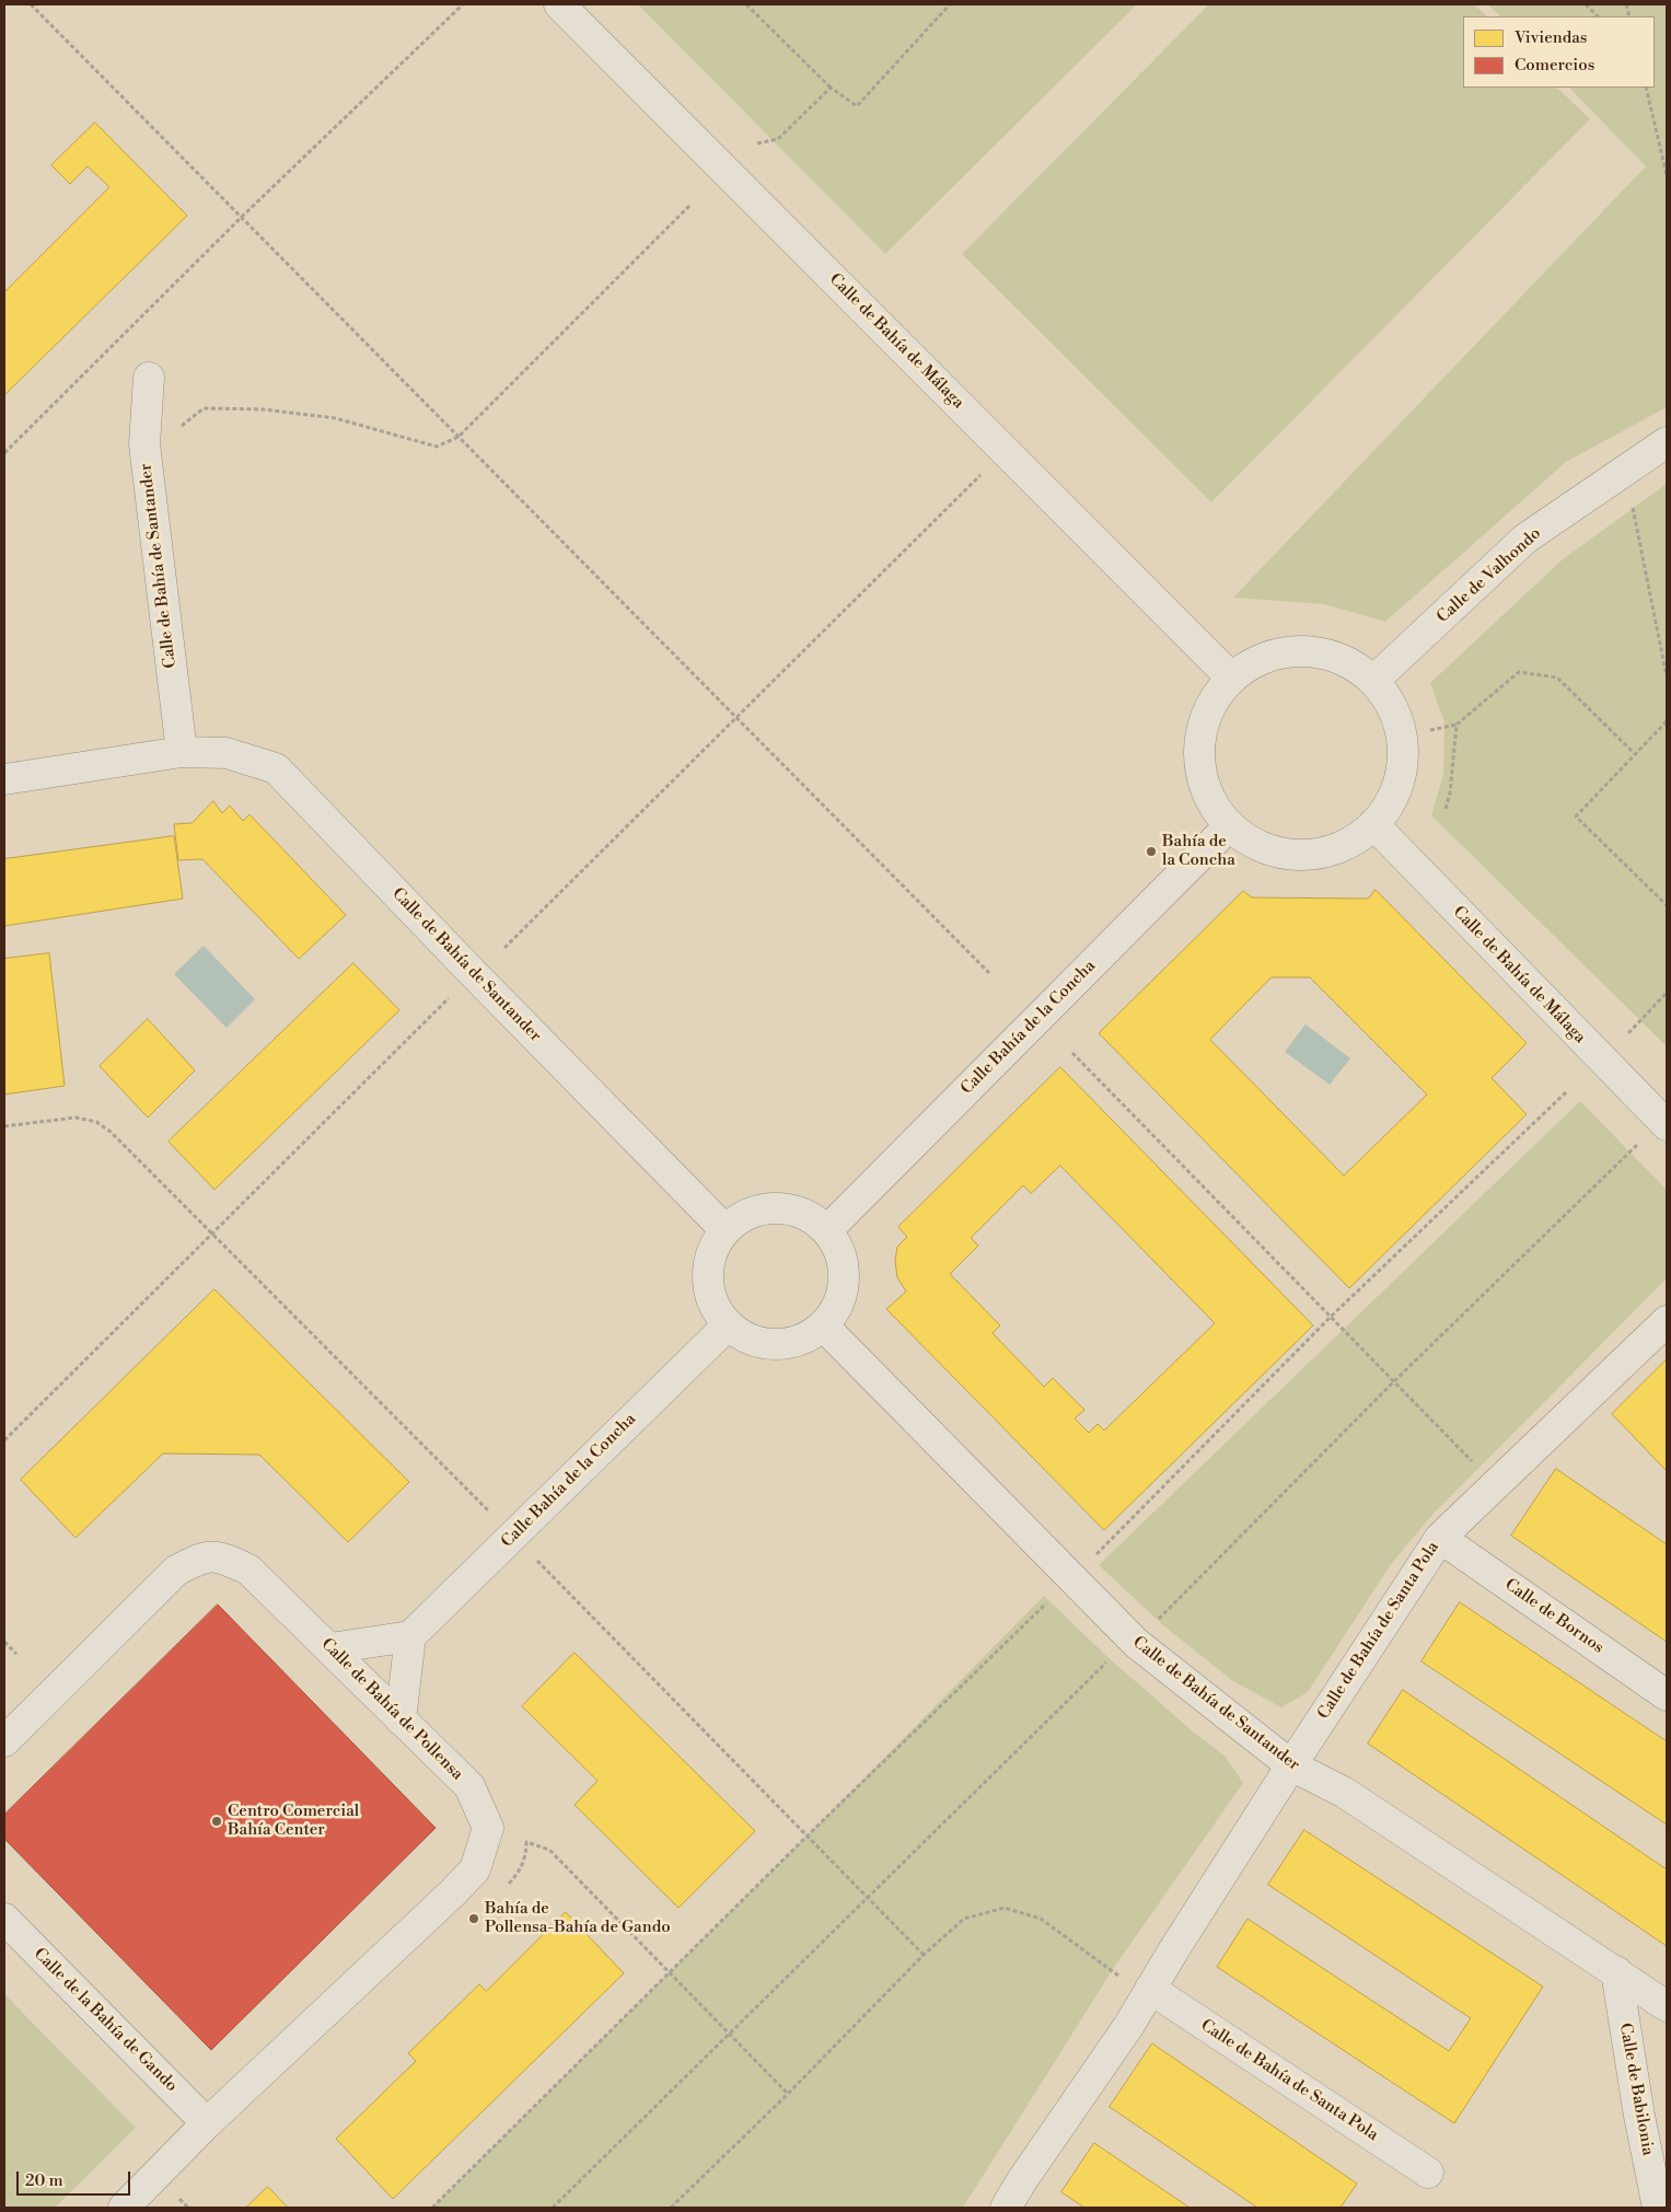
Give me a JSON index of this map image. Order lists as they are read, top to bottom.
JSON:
{
  "streets": {
    "street": [
      "Calle de Bahía de Málaga",
      "Calle de Bahía de Santander",
      "Calle de Valhondo",
      "Calle Bahía de la Concha",
      "Calle de Bornos",
      "Calle de Bahía de Santa Pola",
      "Calle de Bahía de Pollensa",
      "Calle de la Bahía de Gando",
      "Calle de Babilonia"
    ]
  },
  "crossings": [
    ["Calle de Bahía de Santander", "Calle Bahía de la Concha"],
    ["Calle de Bahía de Santander", "Calle de Bahía de Santa Pola"],
    ["Calle de Bahía de Santander", "Calle de Babilonia"],
    ["Calle de Bornos", "Calle de Bahía de Santa Pola"],
    ["Calle de Bahía de Pollensa", "Calle de la Bahía de Gando"]
  ],
  "places": ["Bahía de la Concha", "Centro Comercial Bahía Center", "Bahía de Pollensa-Bahía de Gando"],
  "legend": ["Viviendas", "Comercios"],
  "scale_bar": "20 m"
}
